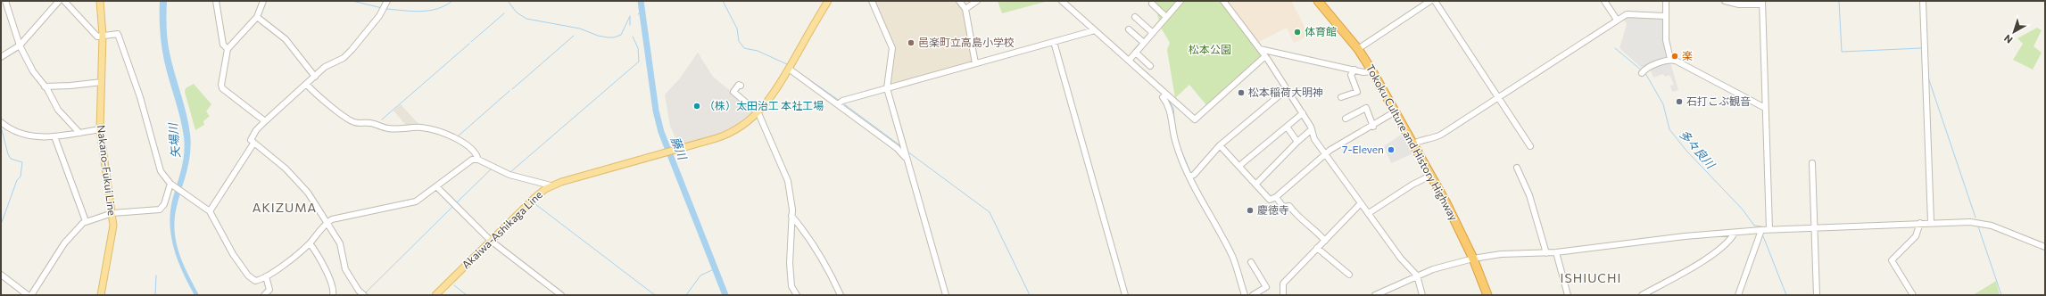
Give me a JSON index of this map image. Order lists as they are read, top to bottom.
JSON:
{
  "streets": {
    "highway": ["Tokoku Culture and History Highway"],
    "main road": ["Nakano-Fukui Line", "Akaiwa-Ashikaga Line"]
  },
  "districts": ["AKIZUMA", "ISHIUCHI"],
  "water": ["矢場川", "藤川", "多々良川"],
  "parks": ["松本公園"],
  "places": [
    "体育館",
    "邑楽町立高島小学校",
    "楽",
    "松本稲荷大明神",
    "石打こぶ観音",
    "（株）太田治工 本社工場",
    "7-Eleven",
    "慶徳寺"
  ],
  "north": "bottom left"
}
